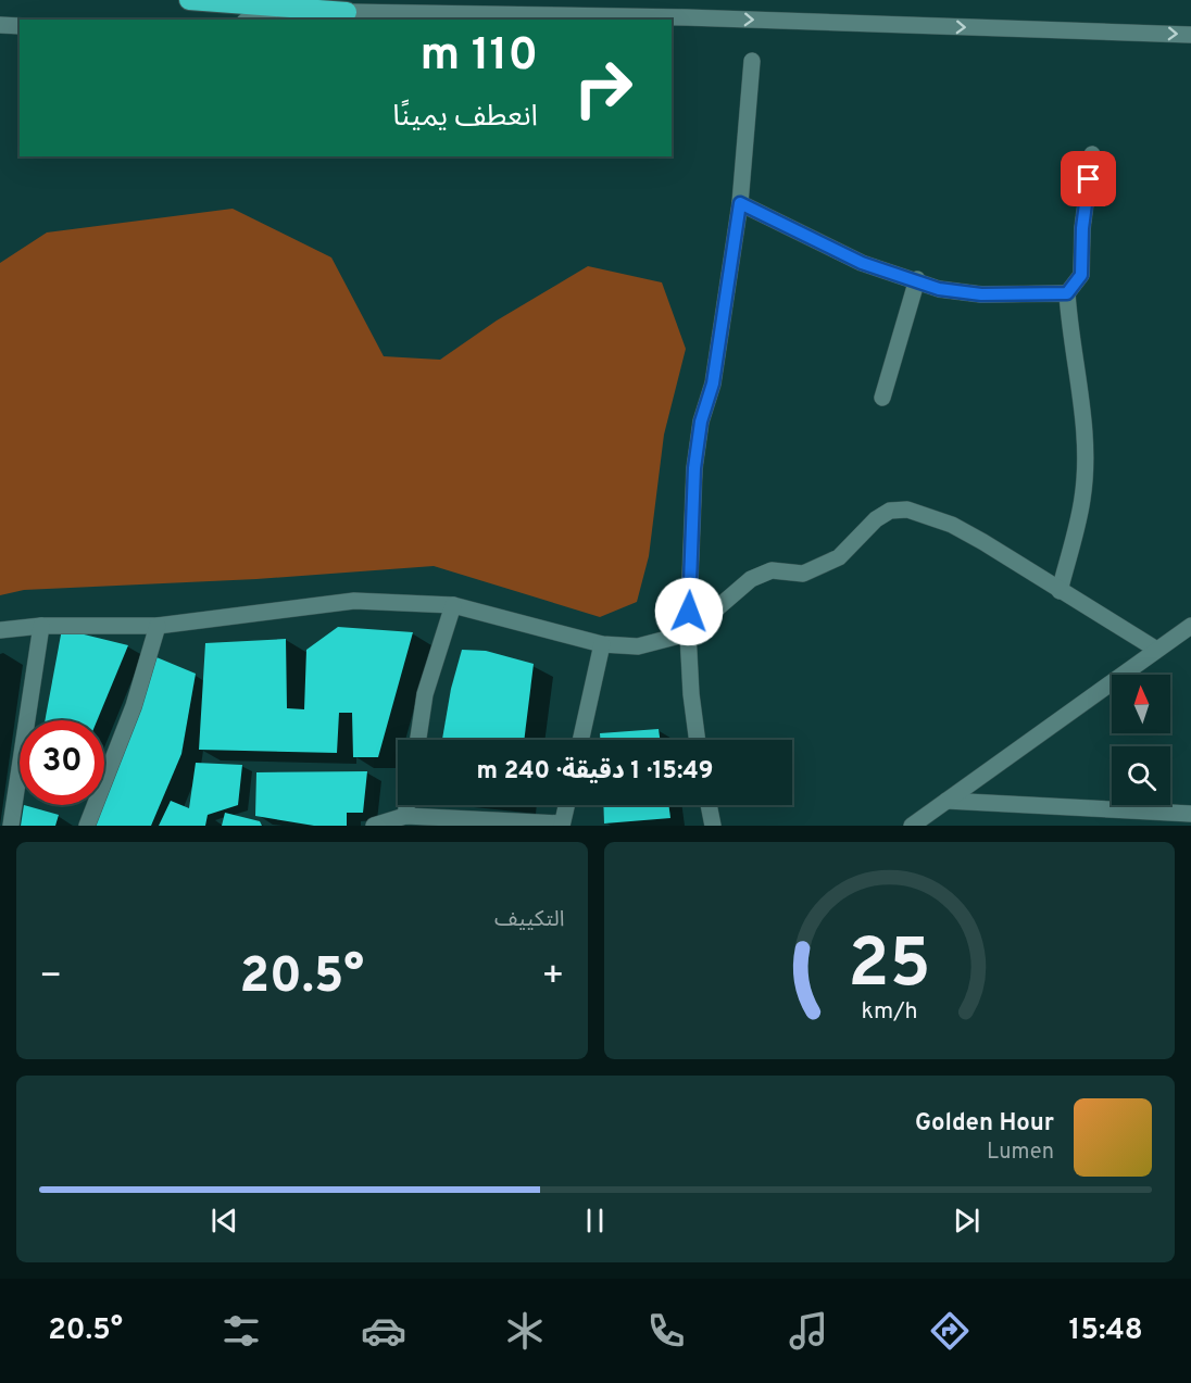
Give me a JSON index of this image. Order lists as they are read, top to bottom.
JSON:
{
  "north": "top",
  "page": {
    "turn": ["110 m", "انعطف يمينًا"],
    "limit": "30",
    "trip": "15:49 · 1 دقيقة · 240 m",
    "tile": "التكييف",
    "heat": ["−", "20.5°", "+"],
    "song": ["Golden Hour", "Lumen"],
    "tabs": ["15:48", "20.5°"],
    "gauge": ["25", "km/h"]
  }
}
